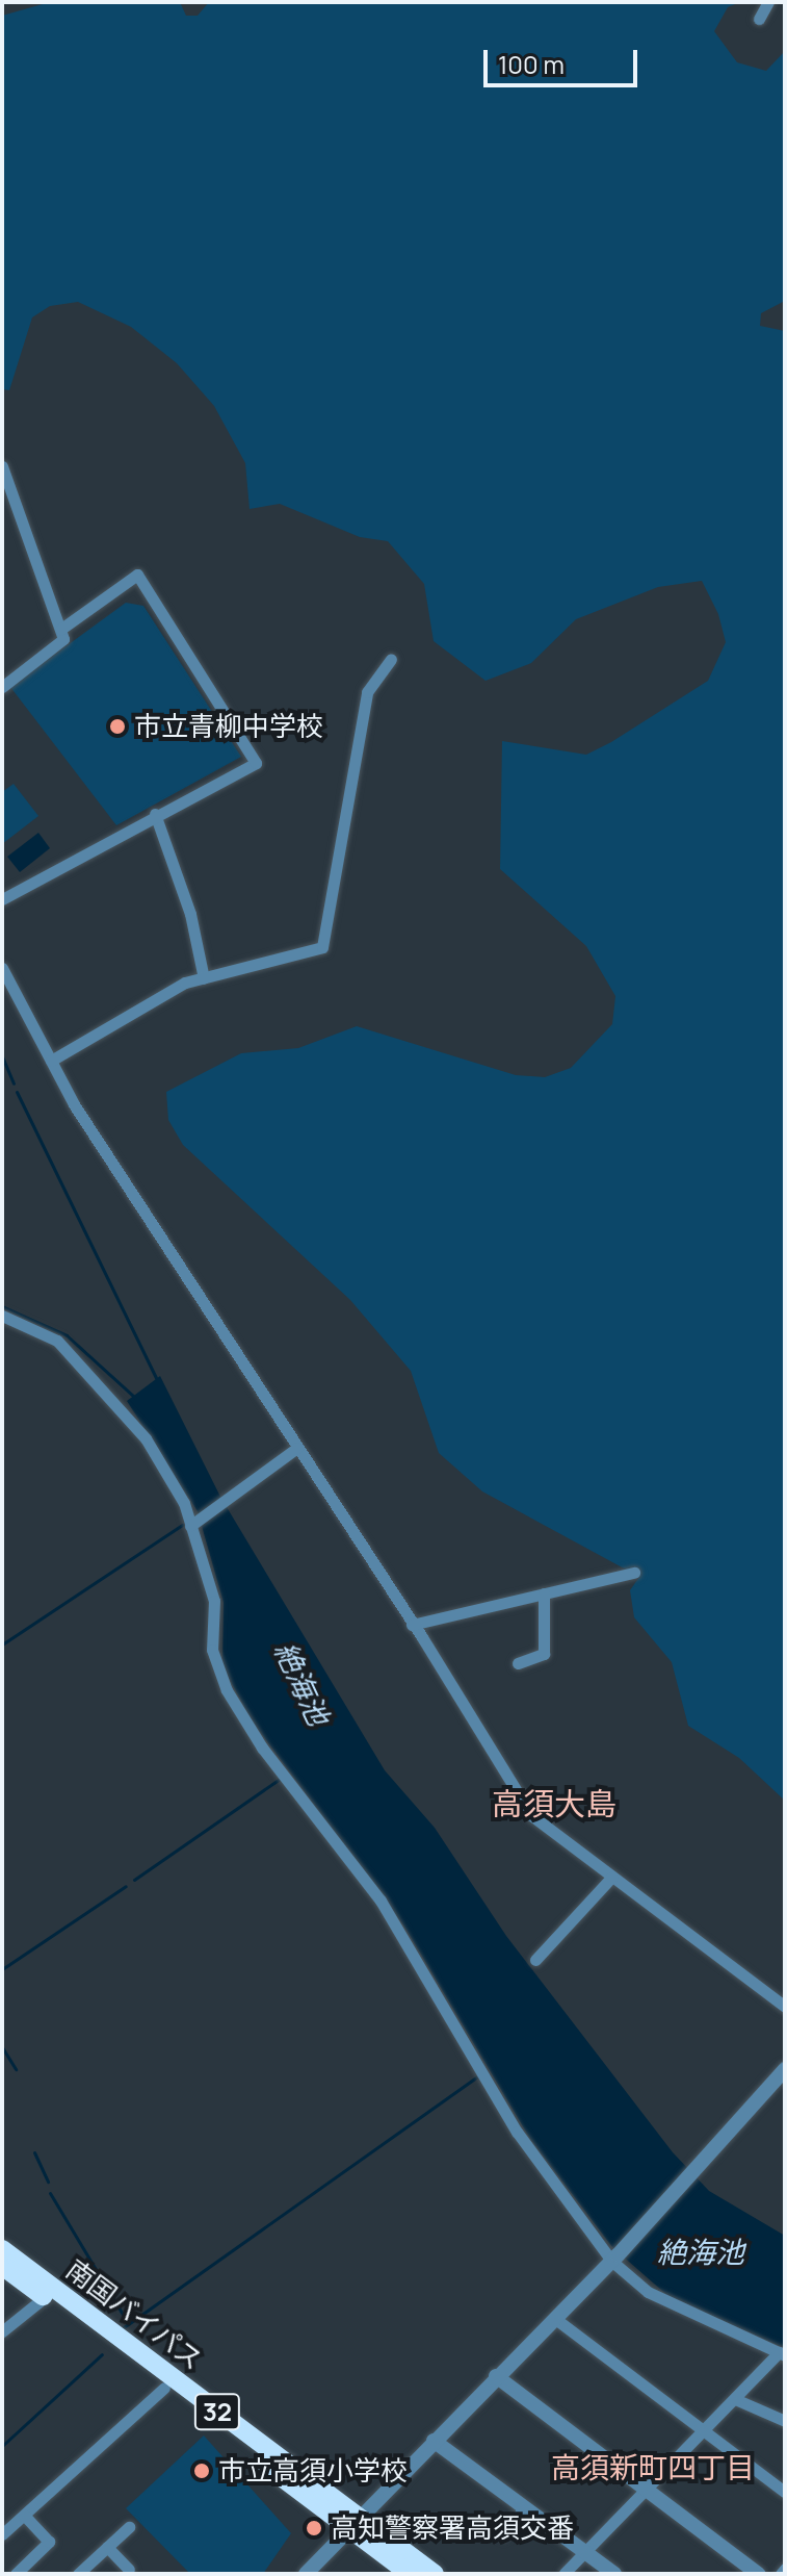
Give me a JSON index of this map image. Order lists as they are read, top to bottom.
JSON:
{
  "streets": {
    "highway": ["南国バイパス", "32"]
  },
  "districts": ["高須大島", "高須新町四丁目"],
  "water": ["絶海池"],
  "places": ["市立青柳中学校", "市立高須小学校", "高知警察署高須交番"],
  "scale_bar": "100 m"
}
